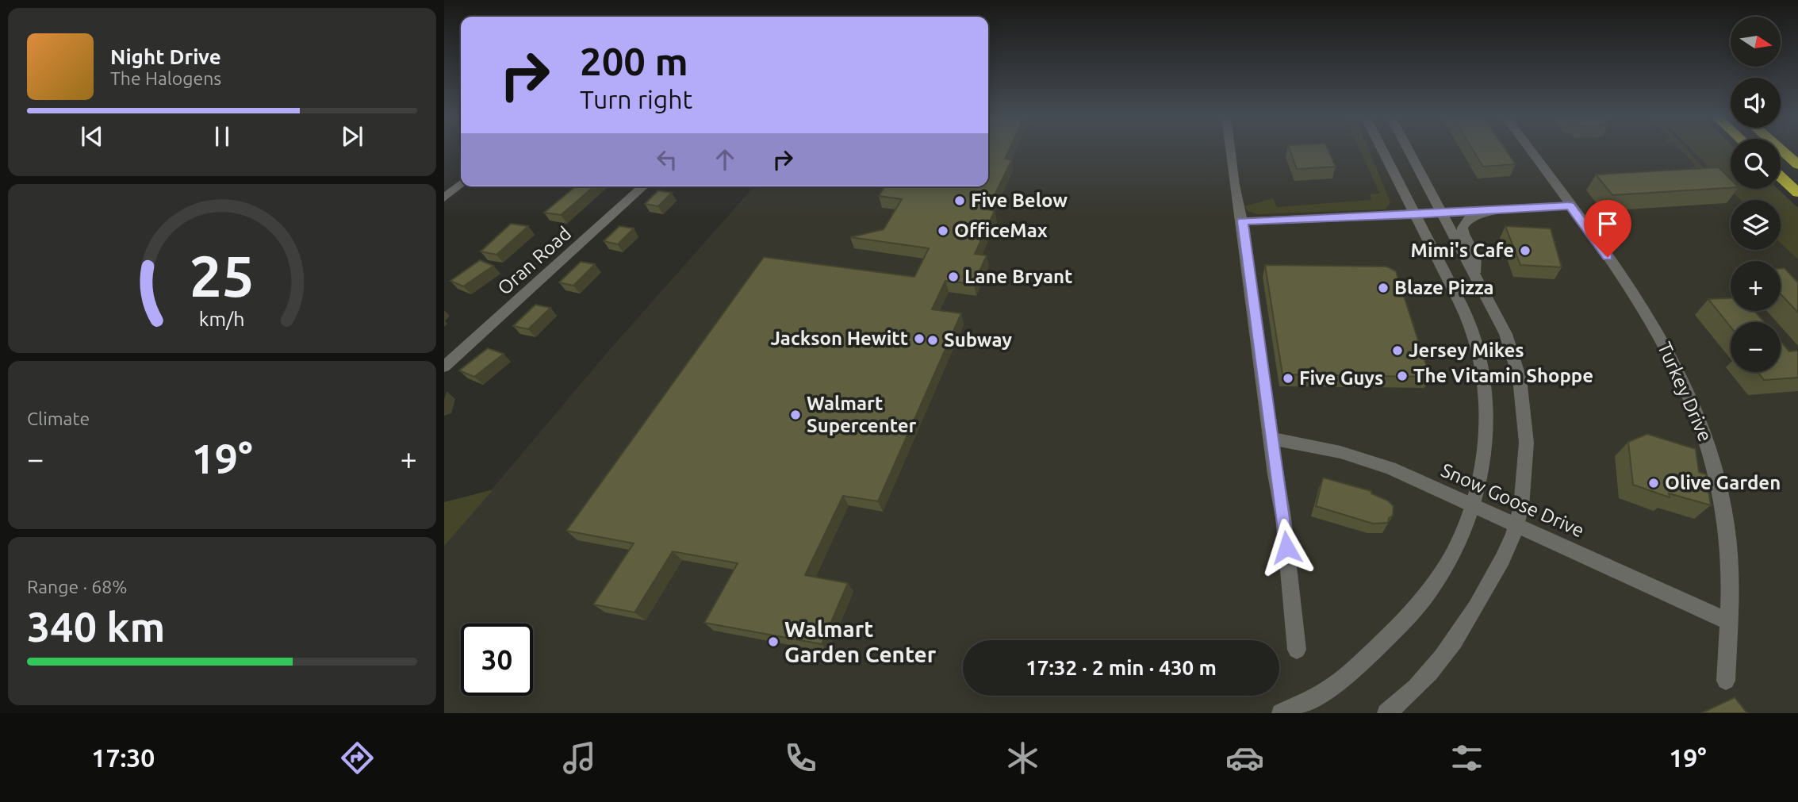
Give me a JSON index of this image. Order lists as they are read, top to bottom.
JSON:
{
  "streets": {
    "street": ["Oran Road", "Turkey Drive", "Snow Goose Drive"]
  },
  "crossings": [
    ["Turkey Drive", "Snow Goose Drive"]
  ],
  "places": [
    "Five Below",
    "OfficeMax",
    "Mimi's Cafe",
    "Lane Bryant",
    "Blaze Pizza",
    "Jackson Hewitt",
    "Subway",
    "Jersey Mikes",
    "The Vitamin Shoppe",
    "Five Guys",
    "Walmart Supercenter",
    "Olive Garden",
    "Walmart Garden Center"
  ],
  "north": "right",
  "page": {
    "map_buttons": ["+", "−"],
    "turn": ["200 m", "Turn right"],
    "song": ["Night Drive", "The Halogens"],
    "tile": [
      "Climate",
      ["Range · 68%", "340 km"]
    ],
    "heat": ["−", "19°", "+"],
    "limit": "30",
    "trip": "17:32 · 2 min · 430 m",
    "tabs": ["17:30", "19°"],
    "gauge": ["25", "km/h"]
  }
}
